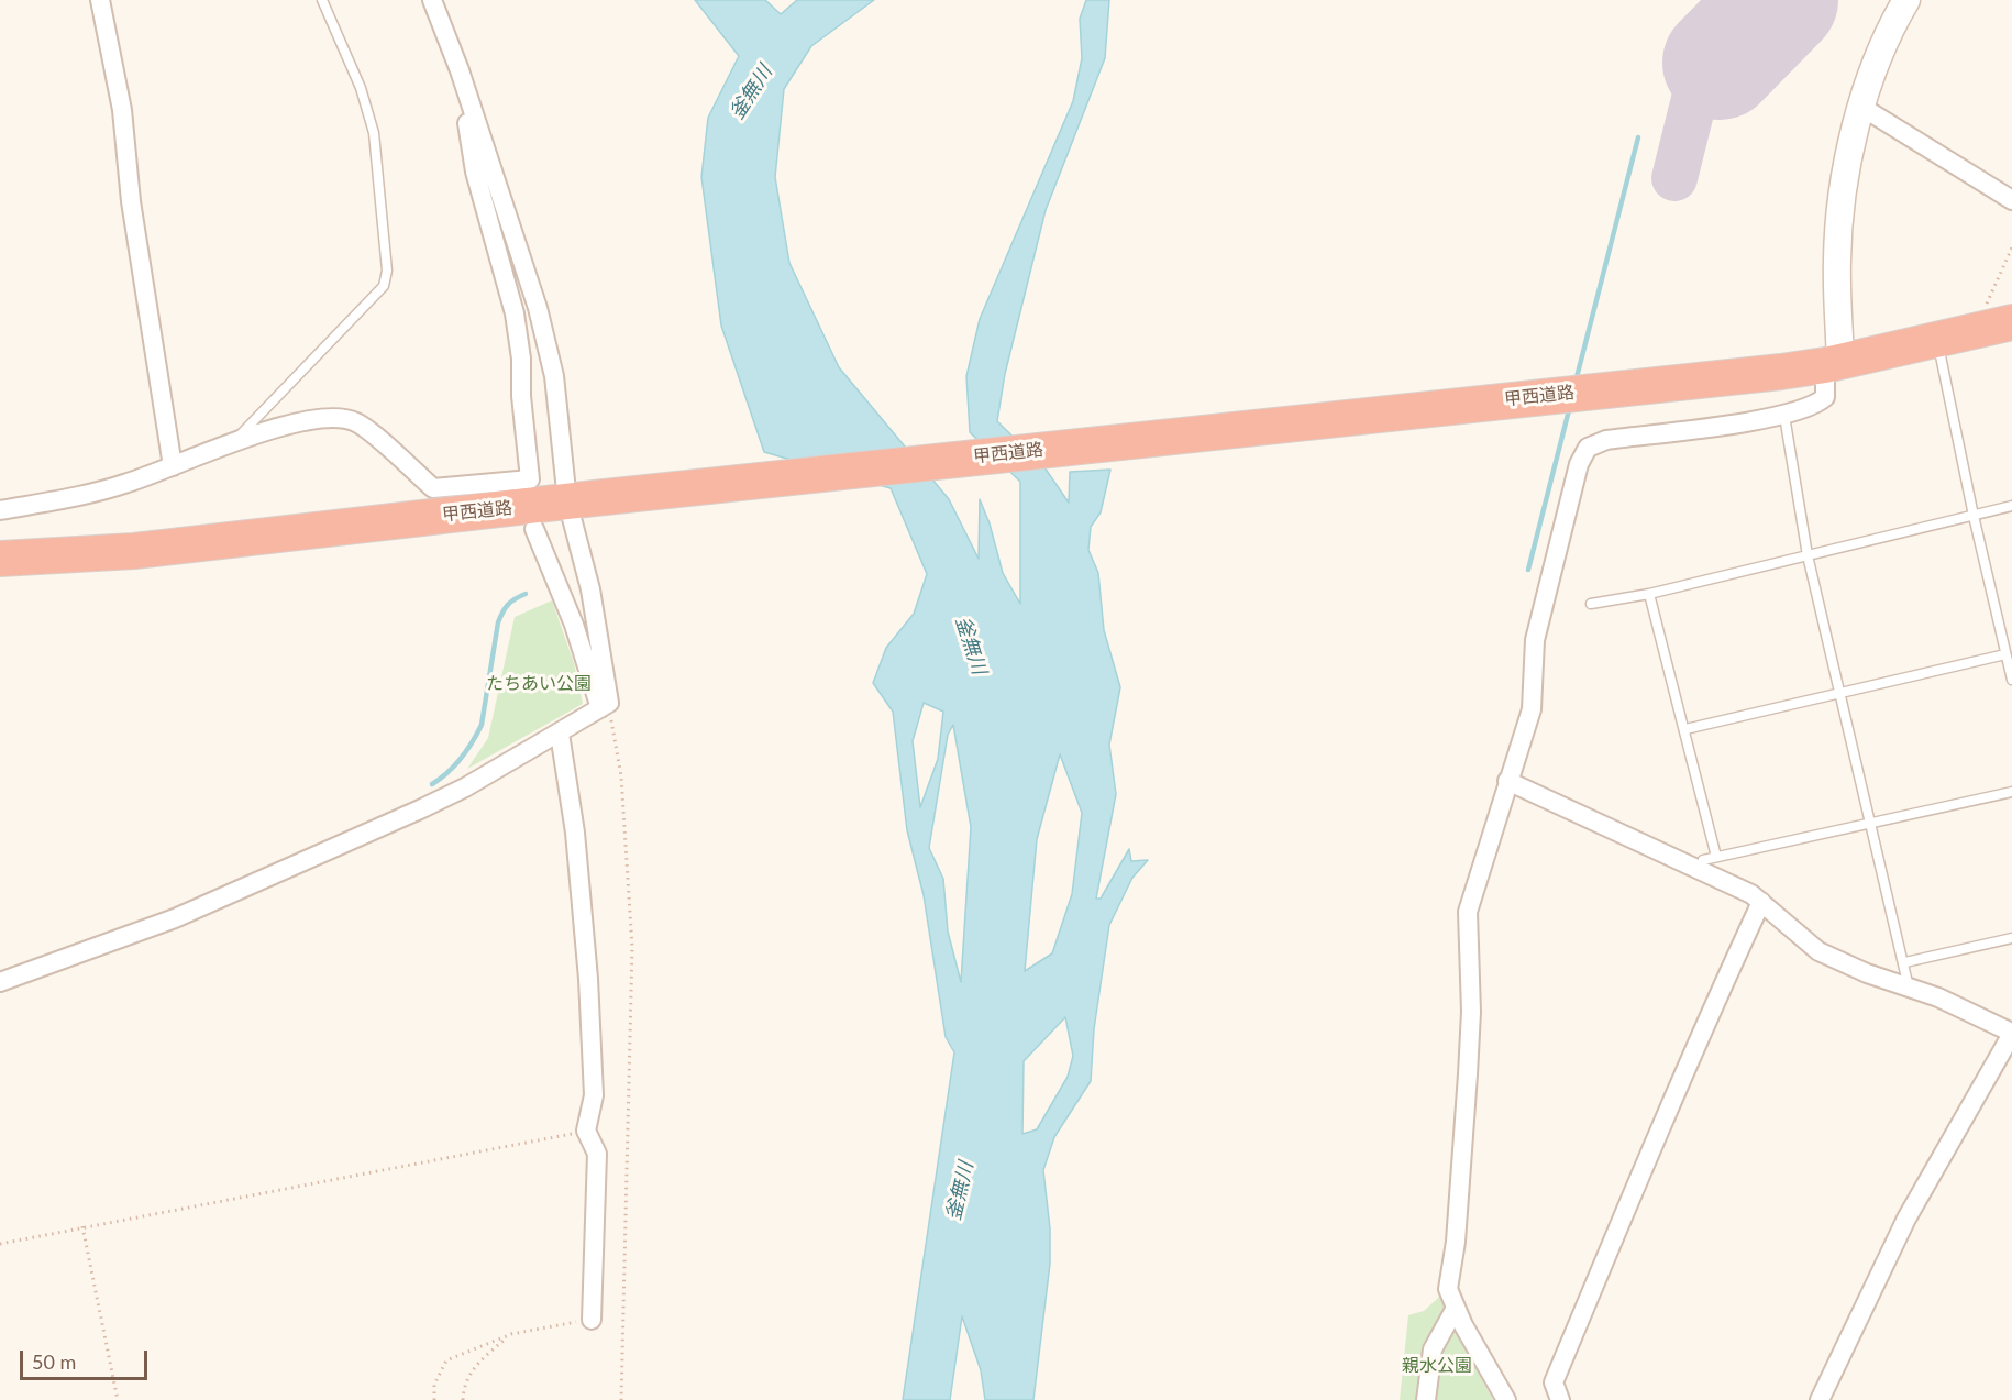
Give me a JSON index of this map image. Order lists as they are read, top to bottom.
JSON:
{
  "streets": {
    "highway": ["甲西道路"]
  },
  "water": ["釜無川"],
  "parks": ["たちあい公園", "親水公園"],
  "scale_bar": "50 m"
}
